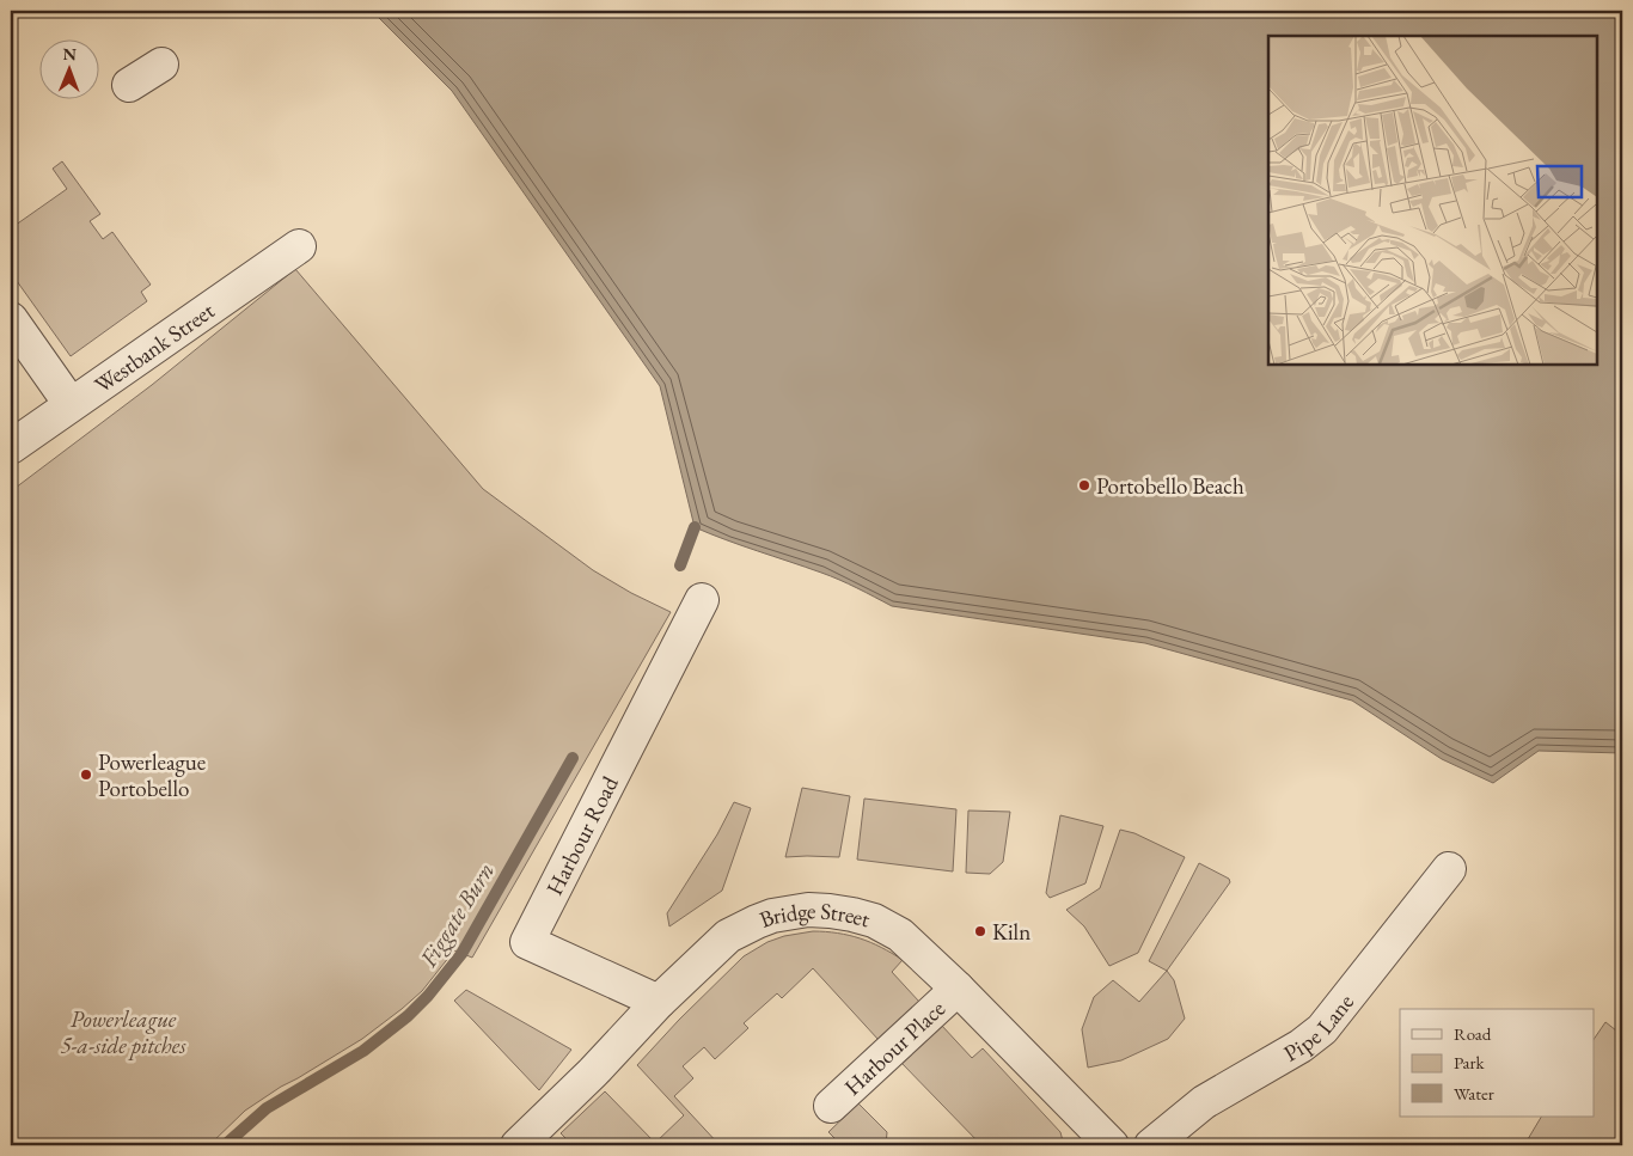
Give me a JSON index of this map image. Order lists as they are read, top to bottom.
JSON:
{
  "streets": {
    "street": [
      "Westbank Street",
      "Harbour Road",
      "Bridge Street",
      "Pipe Lane",
      "Harbour Place"
    ]
  },
  "crossings": [
    ["Harbour Road", "Bridge Street"],
    ["Bridge Street", "Harbour Place"]
  ],
  "water": ["Figgate Burn"],
  "parks": ["Powerleague 5-a-side pitches"],
  "places": ["Portobello Beach", "Powerleague Portobello", "Kiln"],
  "legend": ["Road", "Park", "Water"],
  "north": "top"
}
